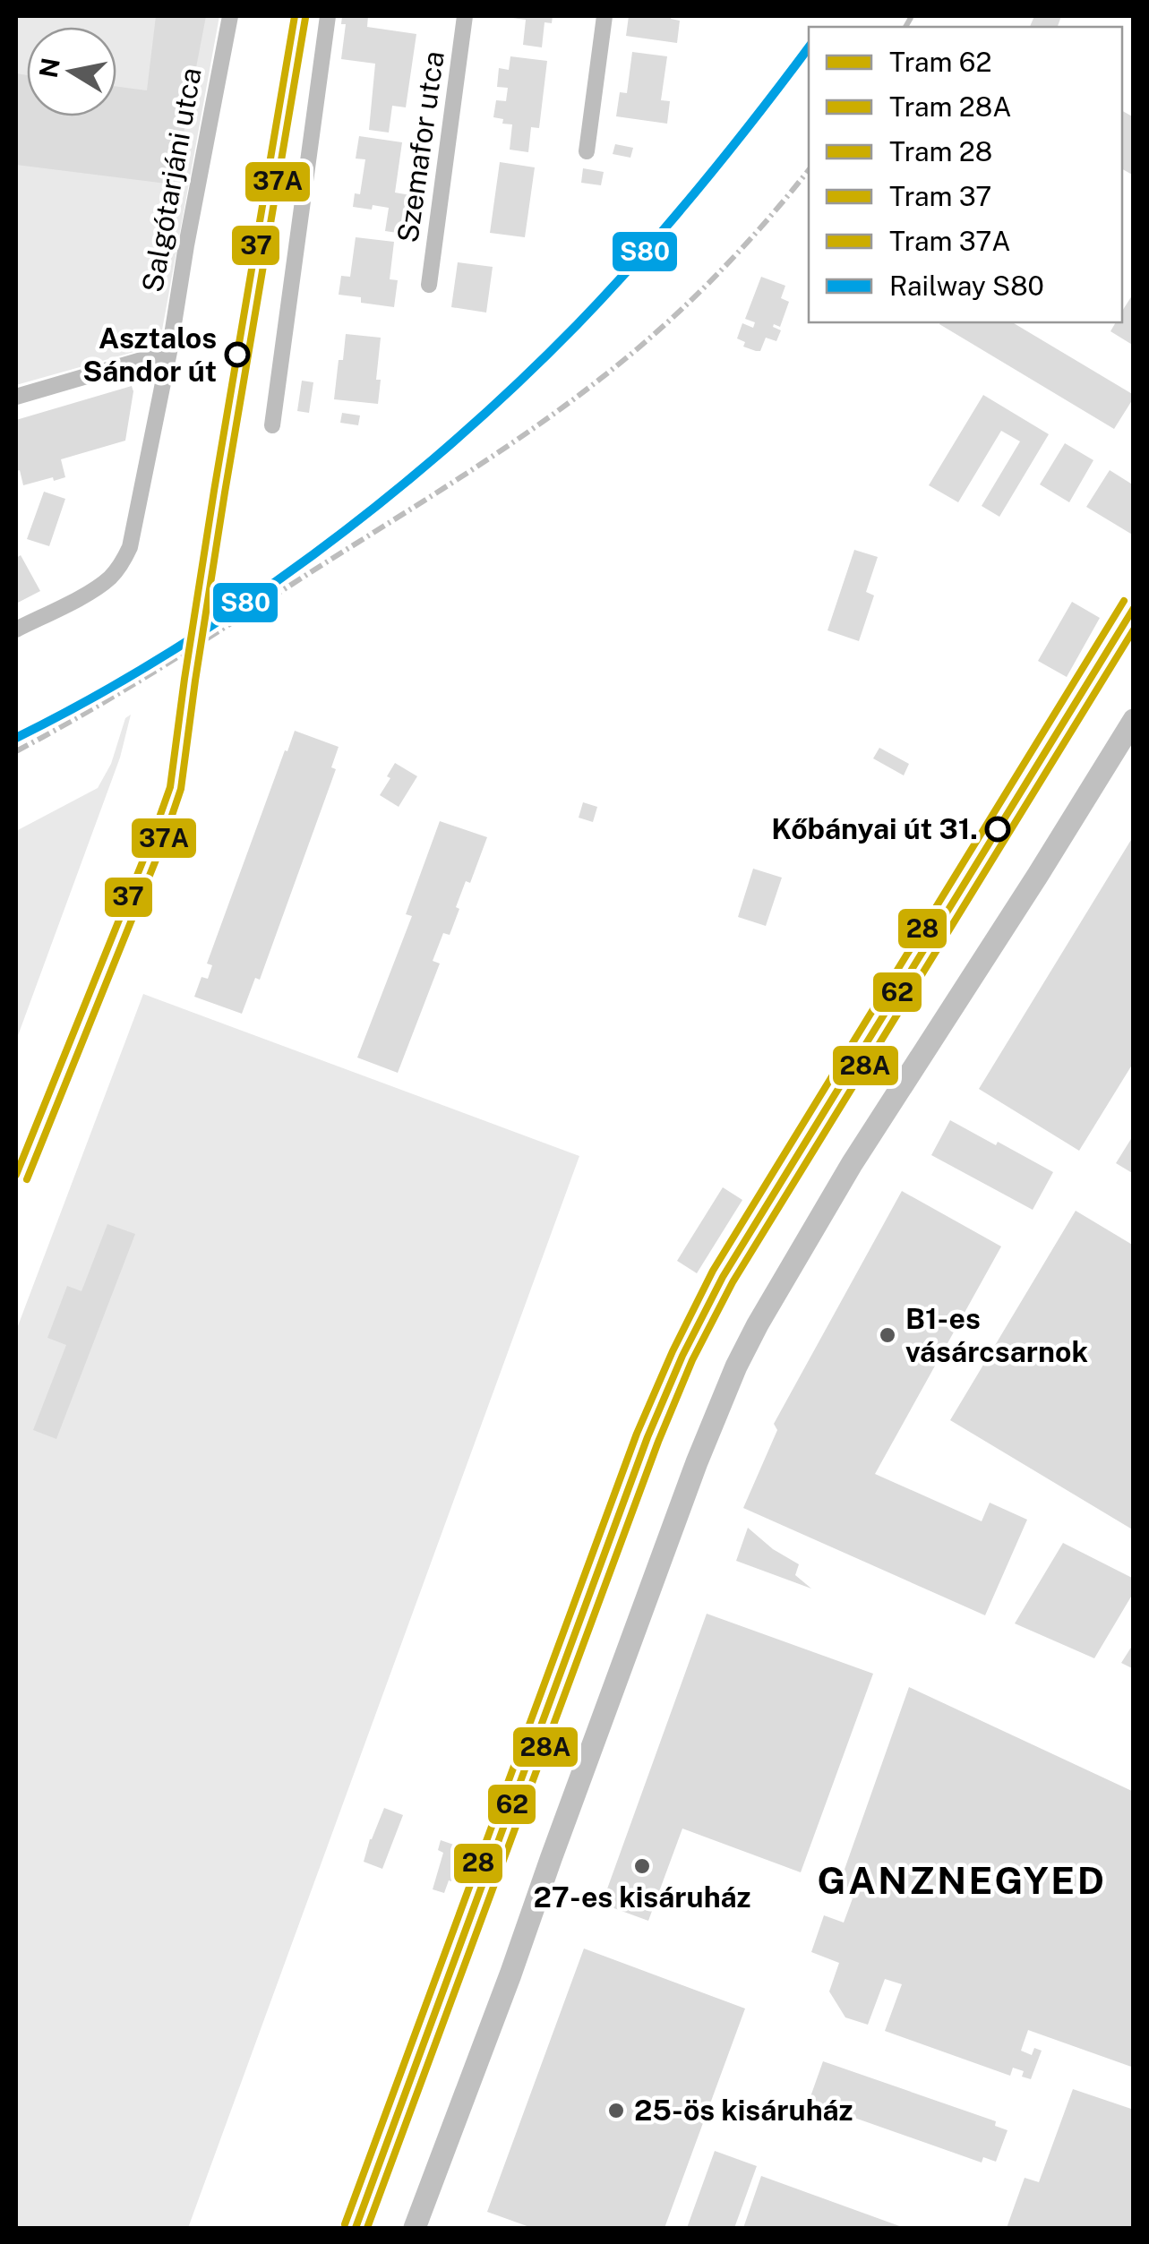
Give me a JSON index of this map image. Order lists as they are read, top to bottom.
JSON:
{
  "streets": {
    "street": ["Szemafor utca", "Salgótarjáni utca"]
  },
  "districts": ["GANZNEGYED"],
  "places": [
    "Asztalos Sándor út",
    "Kőbányai út 31.",
    "B1-es vásárcsarnok",
    "27-es kisáruház",
    "25-ös kisáruház"
  ],
  "lines": [
    "tram line 37",
    "tram line 37A",
    "rail line S80",
    "tram line 28",
    "tram line 62",
    "tram line 28A"
  ],
  "legend": [
    "Tram 62",
    "Tram 28A",
    "Tram 28",
    "Tram 37",
    "Tram 37A",
    "Railway S80"
  ],
  "north": "left"
}
